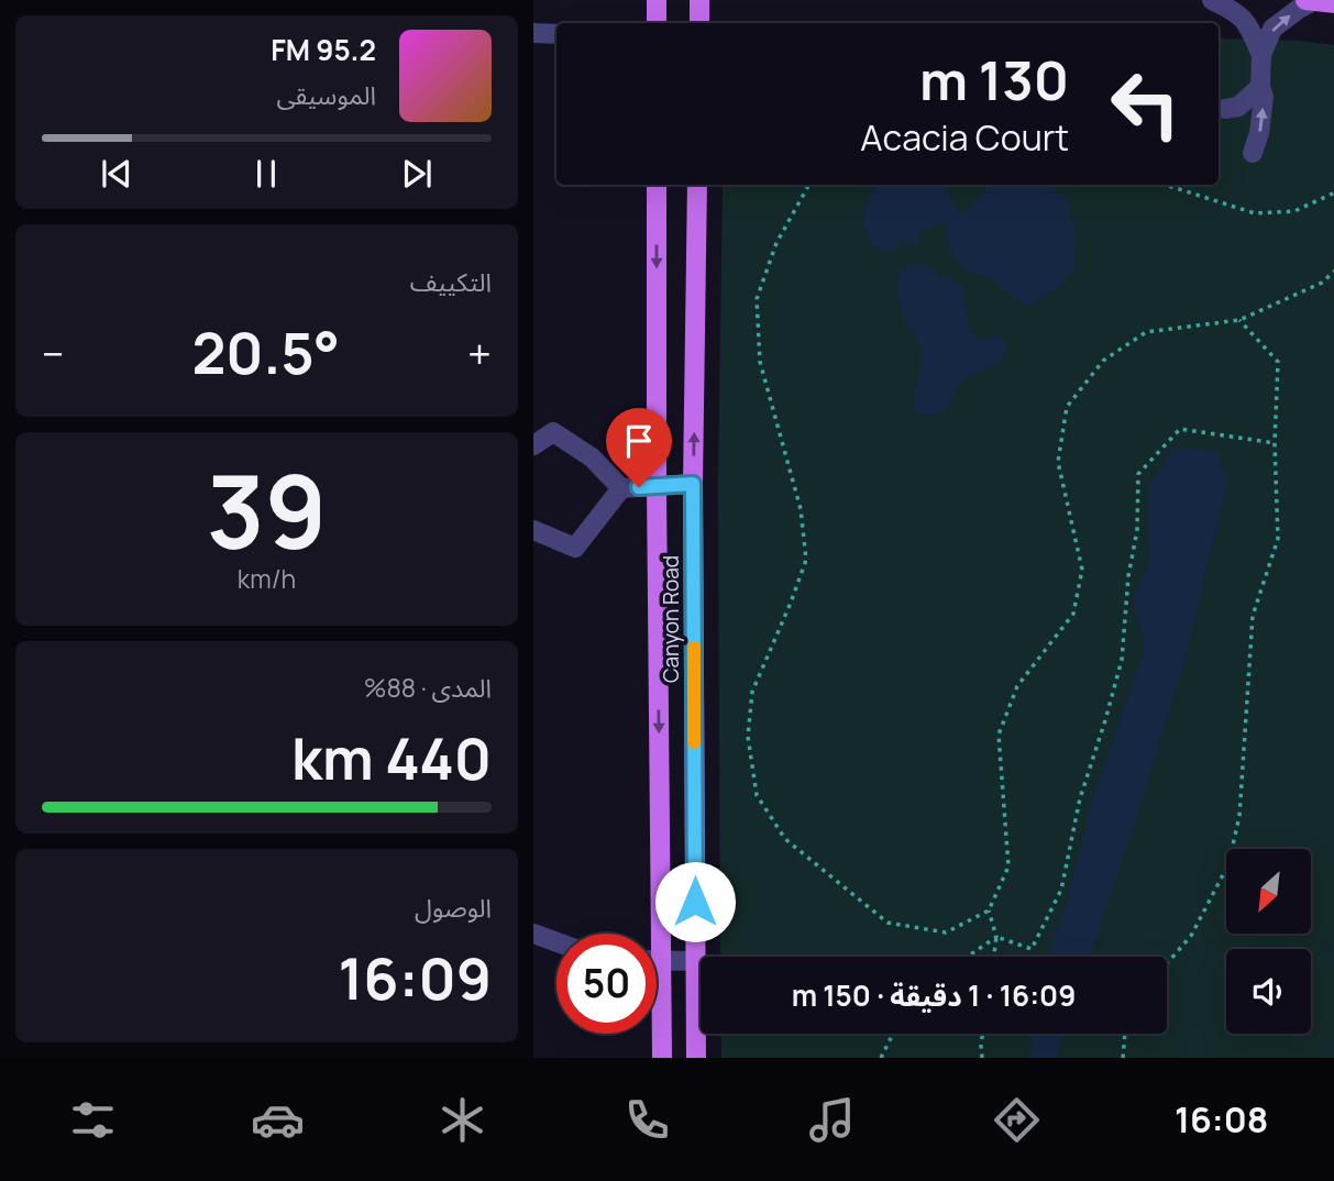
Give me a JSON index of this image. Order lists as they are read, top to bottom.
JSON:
{
  "streets": {
    "main road": ["Canyon Road"]
  },
  "north": "bottom left",
  "page": {
    "turn": ["130 m", "Acacia Court"],
    "song": ["95.2 FM", "الموسيقى"],
    "tile": [
      "التكييف",
      ["39", "km/h"],
      ["المدى · 88%", "440 km"],
      ["الوصول", "16:09"]
    ],
    "heat": ["−", "20.5°", "+"],
    "limit": "50",
    "trip": "16:09 · 1 دقيقة · 150 m",
    "tabs": "16:08"
  }
}
